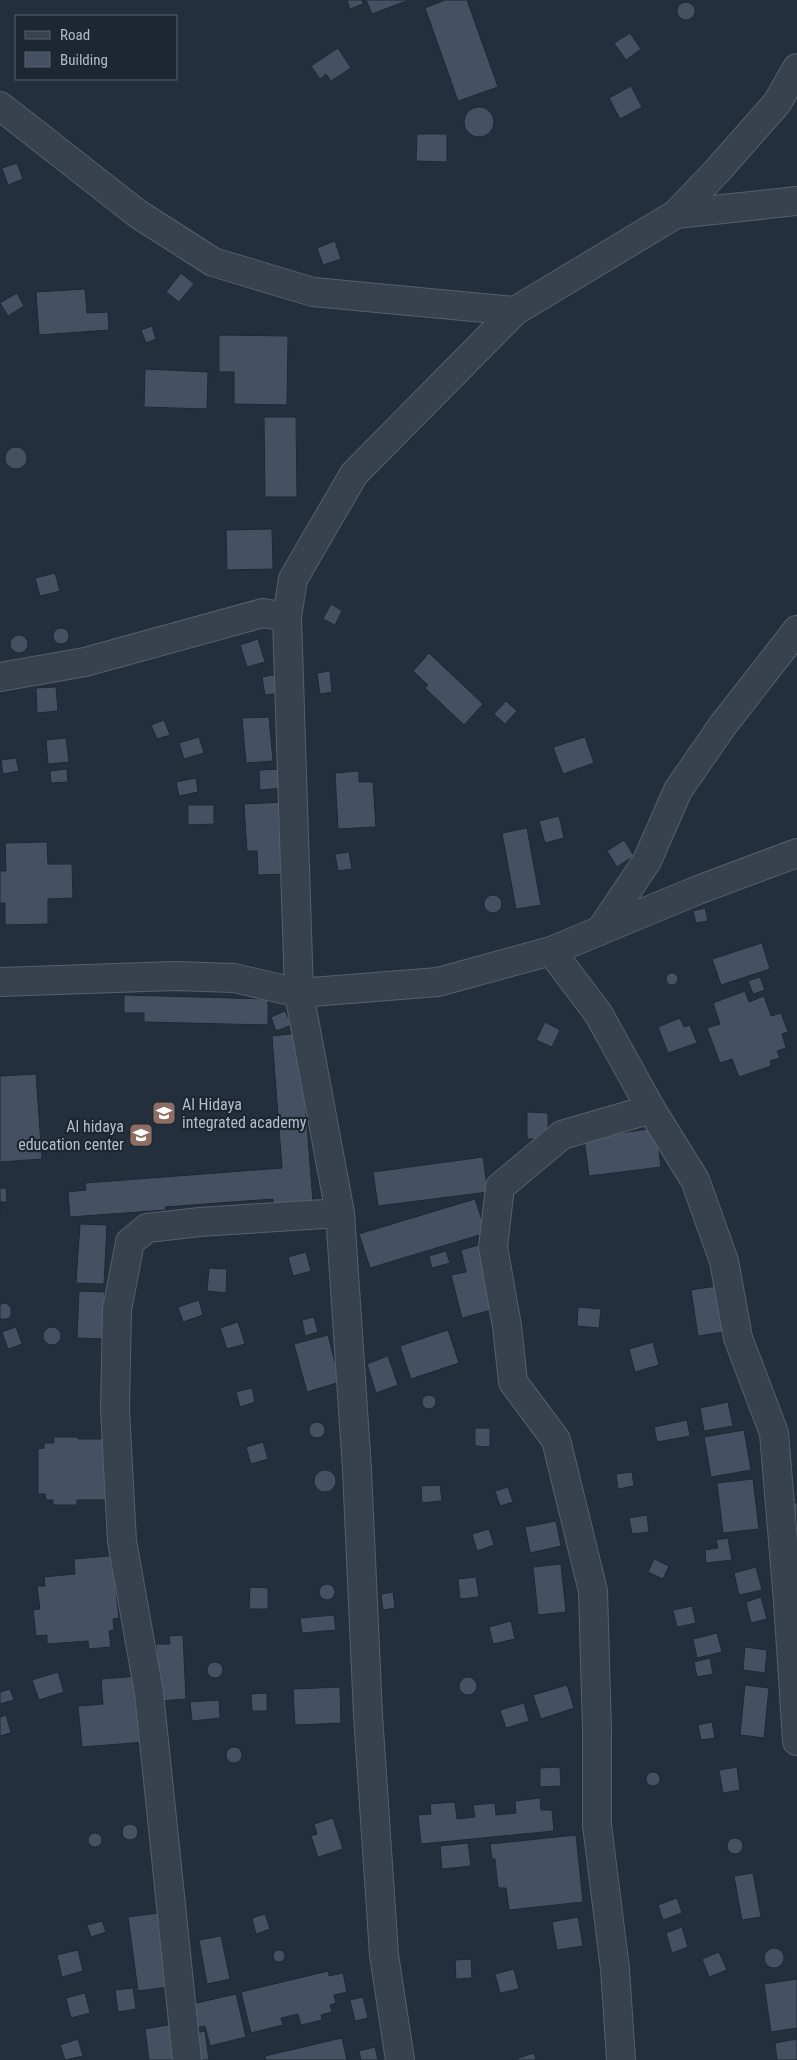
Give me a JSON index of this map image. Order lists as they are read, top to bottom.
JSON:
{
  "places": {
    "school or university": ["Al Hidaya integrated academy", "Al hidaya education center"]
  },
  "legend": ["Road", "Building"]
}
